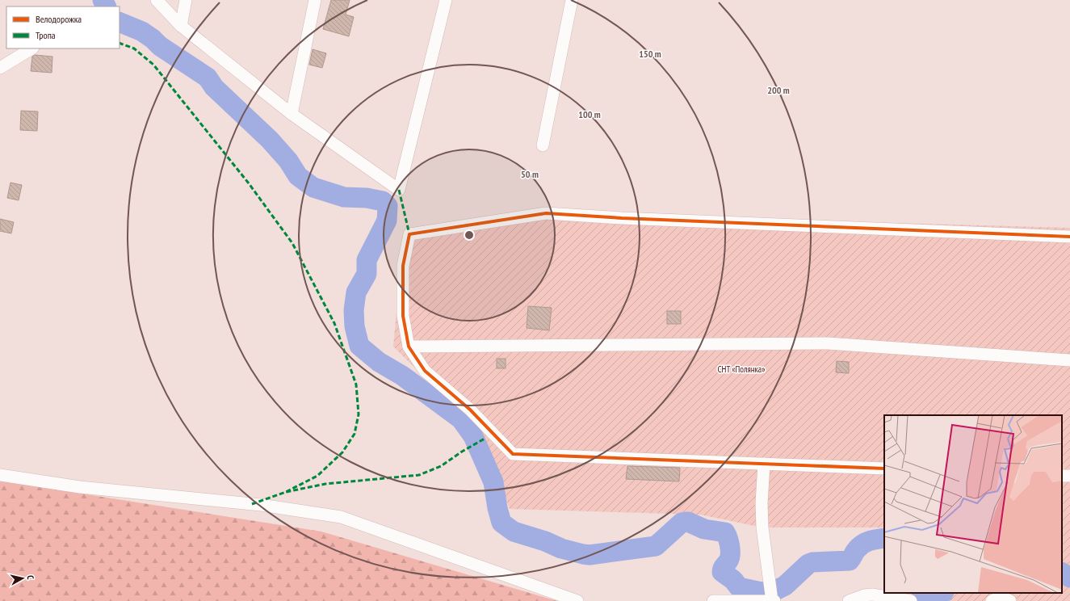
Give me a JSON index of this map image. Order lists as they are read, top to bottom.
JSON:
{
  "parks": ["СНТ «Полянка»"],
  "legend": ["Велодорожка", "Тропа"],
  "north": "right",
  "rings": [
    "150 m",
    "200 m",
    "100 m",
    "50 m"
  ]
}
